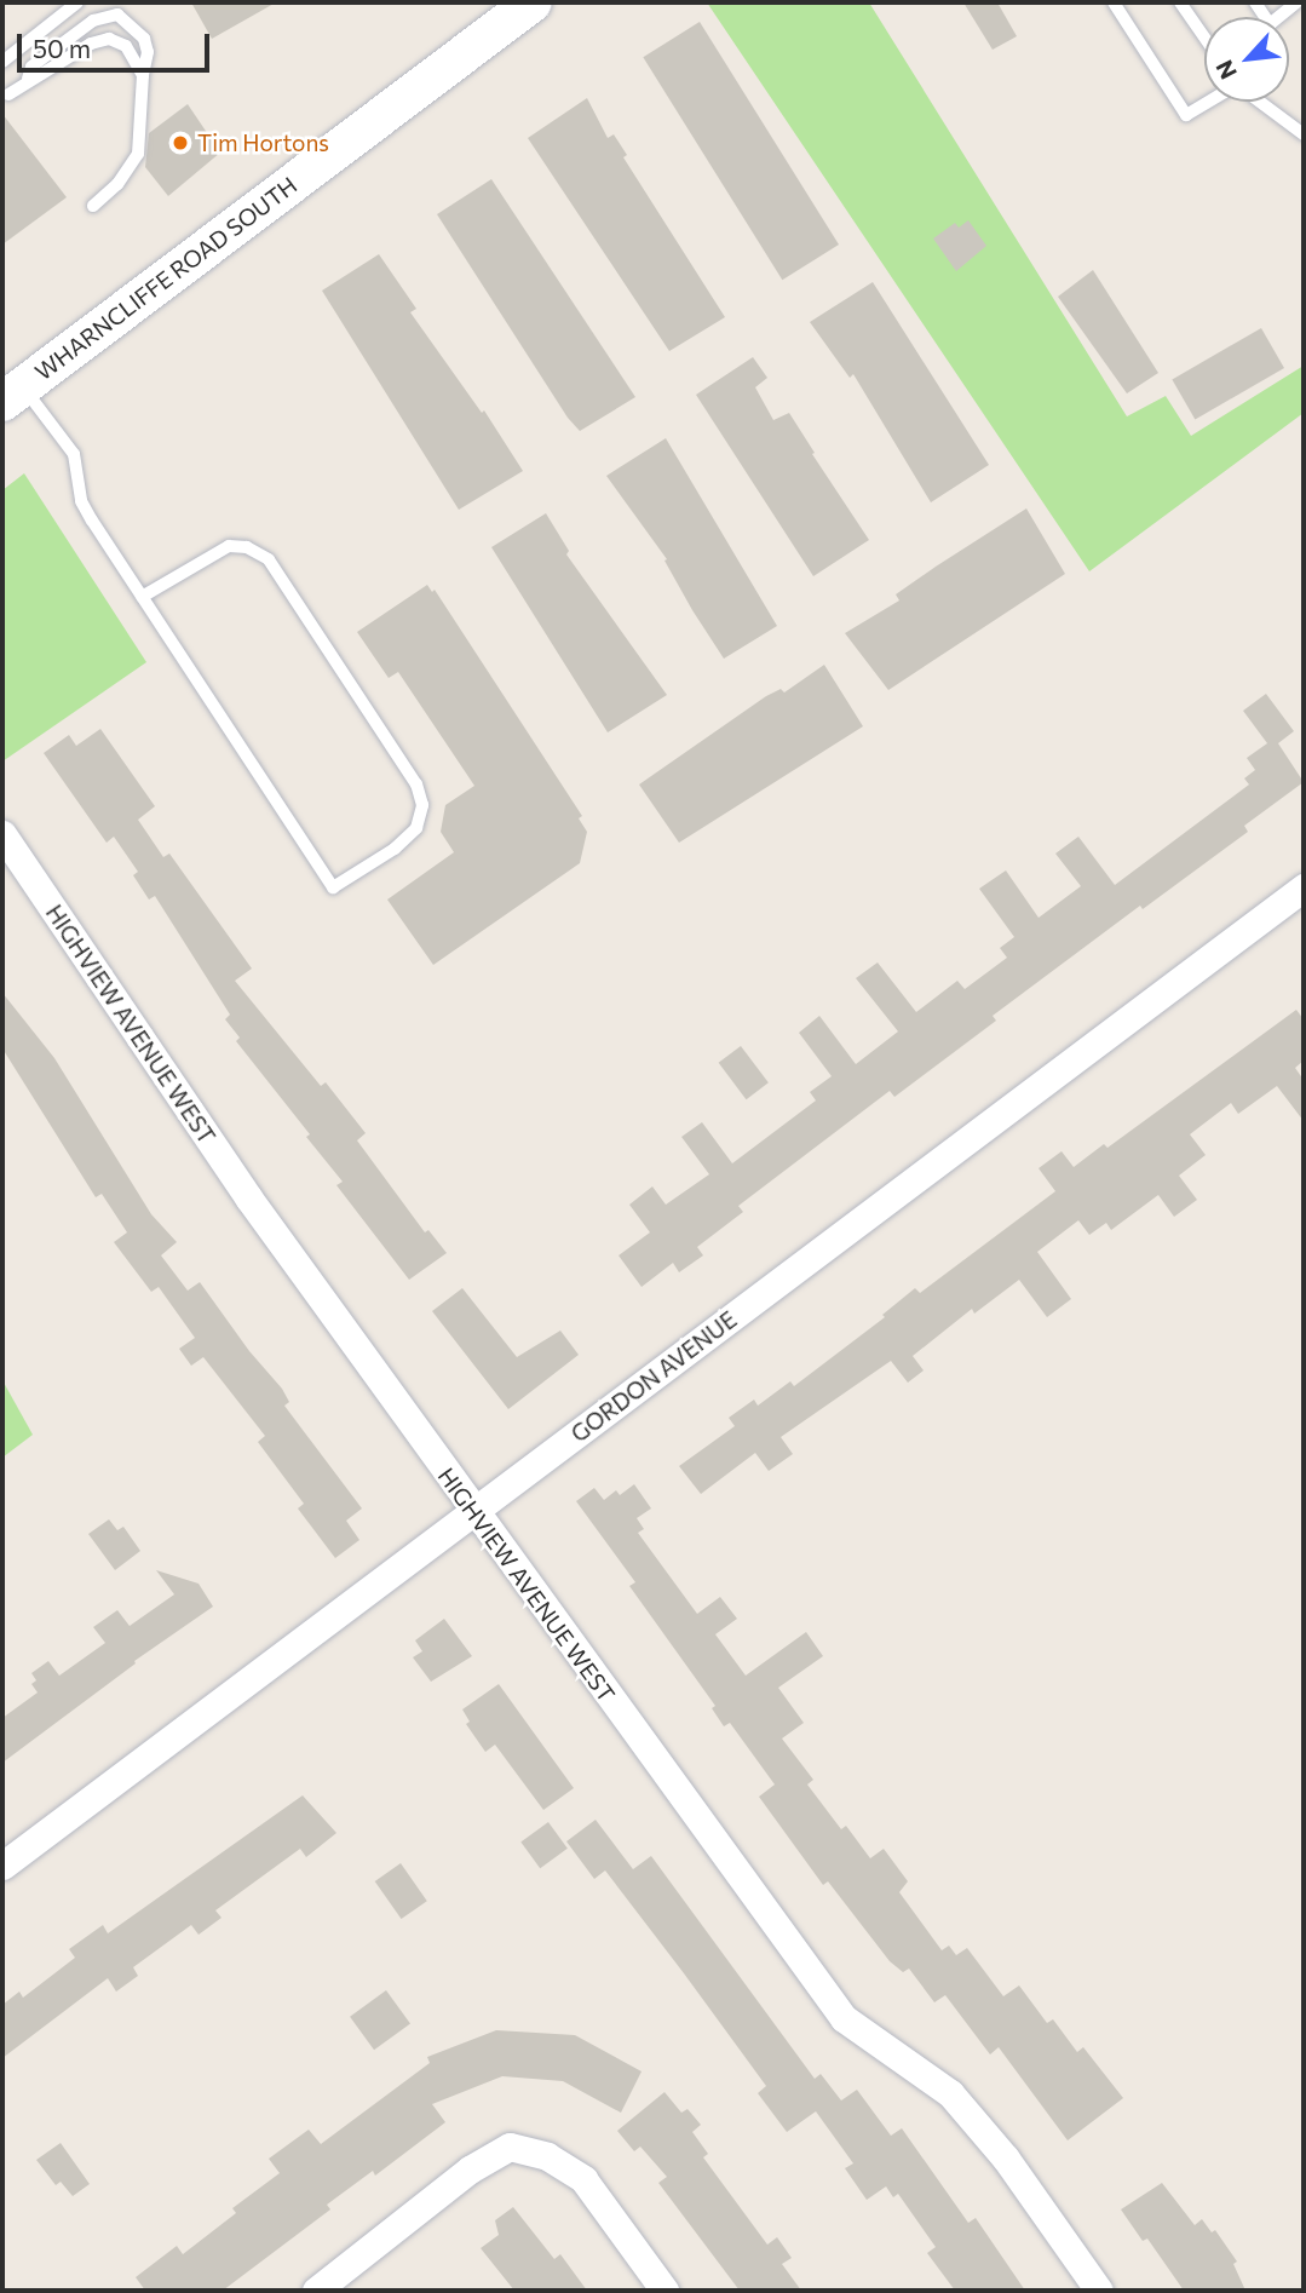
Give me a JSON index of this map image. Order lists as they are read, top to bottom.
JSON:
{
  "streets": {
    "main road": ["WHARNCLIFFE ROAD SOUTH"],
    "street": ["HIGHVIEW AVENUE WEST", "GORDON AVENUE"]
  },
  "crossings": [
    ["HIGHVIEW AVENUE WEST", "GORDON AVENUE"]
  ],
  "places": ["Tim Hortons"],
  "scale_bar": "50 m",
  "north": "bottom left"
}
